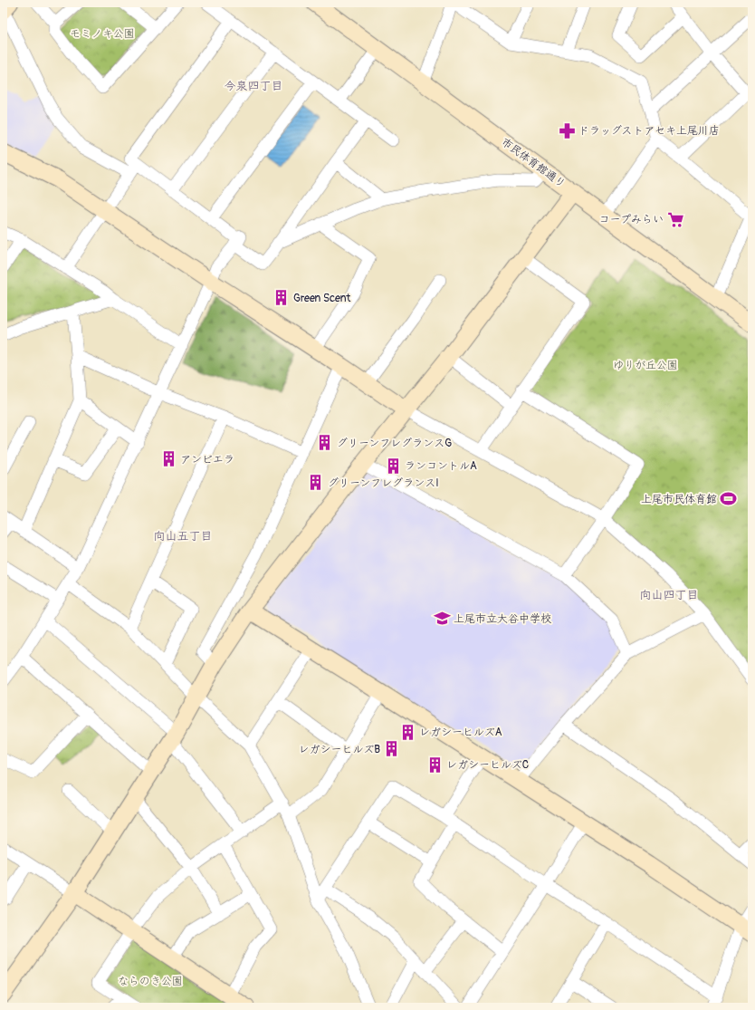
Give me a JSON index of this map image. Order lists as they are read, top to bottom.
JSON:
{
  "streets": {
    "street": ["市民体育館通り"]
  },
  "districts": ["今泉四丁目", "向山五丁目", "向山四丁目"],
  "parks": ["モミノキ公園", "ゆりが丘公園", "ならのき公園"],
  "places": {
    "pharmacy": ["ドラッグストアセキ上尾川店"],
    "supermarket": ["コープみらい"],
    "building": [
      "Green Scent",
      "グリーンフレグランスG",
      "アンビエラ",
      "ランコントルA",
      "グリーンフレグランスI",
      "レガシーヒルズA",
      "レガシーヒルズB",
      "レガシーヒルズC"
    ],
    "sports": ["上尾市民体育館"],
    "school or university": ["上尾市立大谷中学校"]
  }
}
